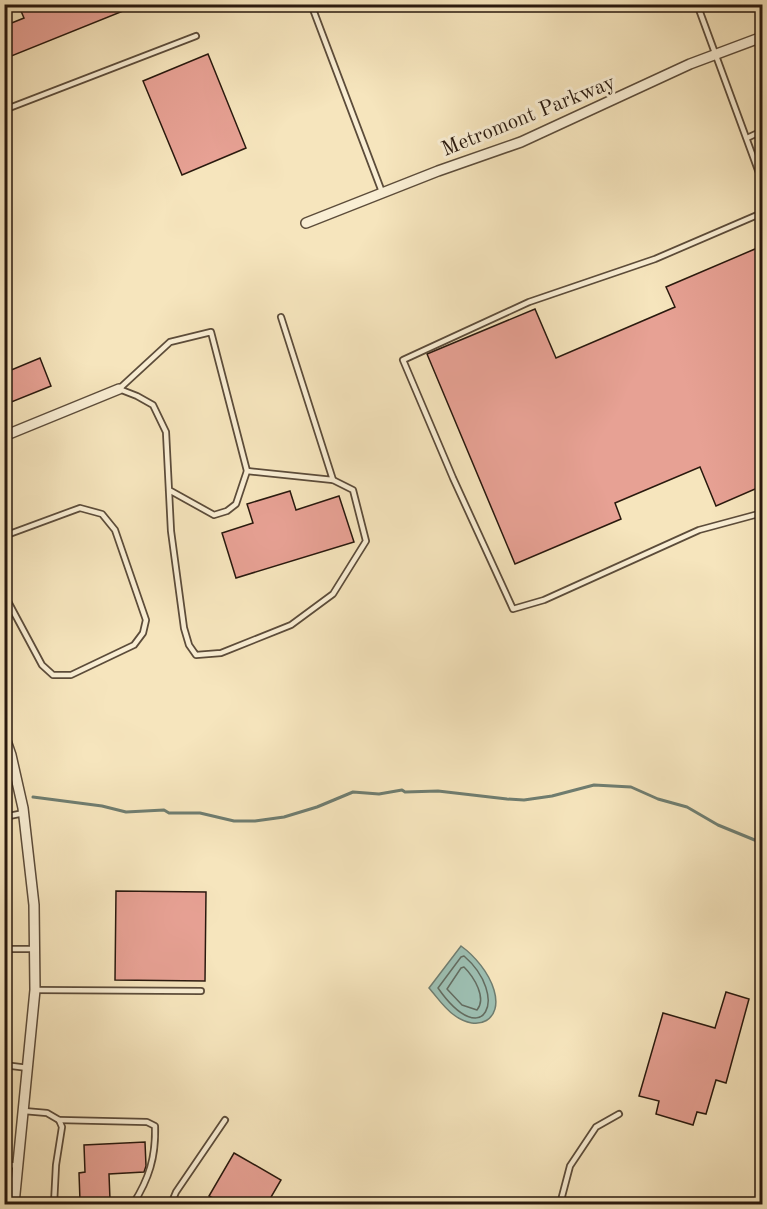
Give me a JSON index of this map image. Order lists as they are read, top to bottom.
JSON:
{
  "streets": {
    "street": ["Metromont Parkway"]
  }
}
